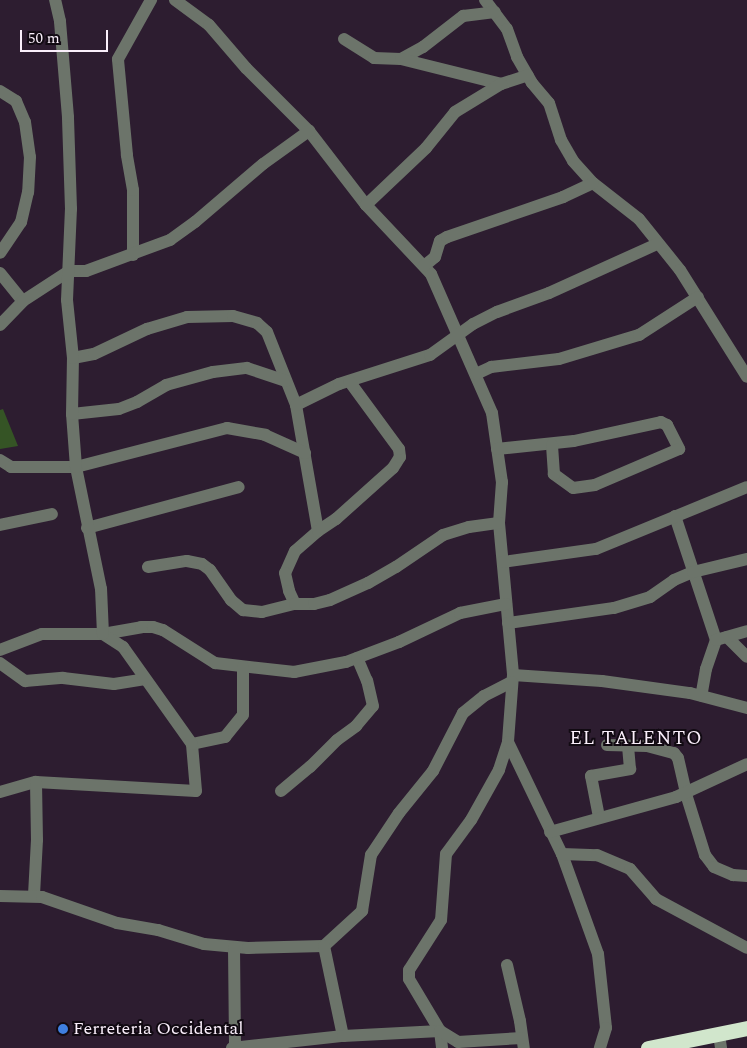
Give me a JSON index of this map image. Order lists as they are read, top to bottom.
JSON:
{
  "districts": ["EL TALENTO"],
  "places": ["Ferreteria Occidental"],
  "scale_bar": "50 m"
}
